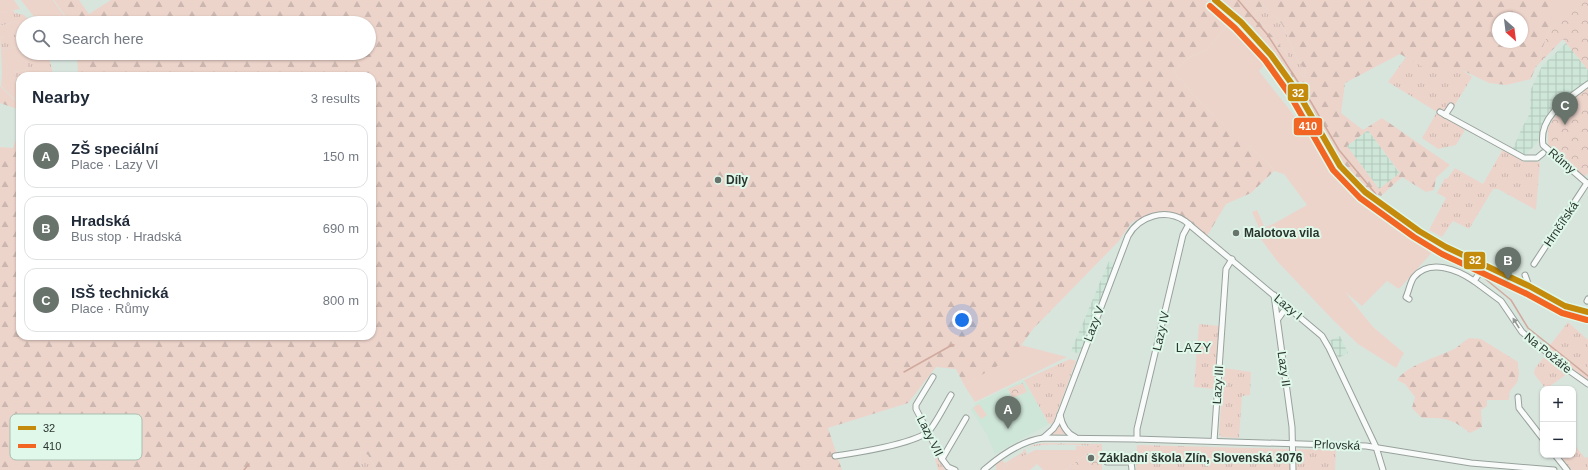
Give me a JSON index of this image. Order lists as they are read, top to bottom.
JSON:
{
  "streets": {
    "street": [
      "Růmy",
      "Hrnčířská",
      "Lazy I",
      "Lazy V",
      "Lazy IV",
      "Na Požáře",
      "Lazy II",
      "Lazy III",
      "Lazy VII",
      "Prlovská"
    ]
  },
  "crossings": [
    ["Růmy", "Hrnčířská"],
    ["Lazy I", "Lazy V"],
    ["Lazy I", "Lazy IV"],
    ["Lazy I", "Lazy II"],
    ["Lazy I", "Lazy III"],
    ["Lazy I", "Prlovská"],
    ["Lazy V", "Prlovská"],
    ["Lazy IV", "Prlovská"],
    ["Lazy II", "Prlovská"],
    ["Lazy III", "Prlovská"]
  ],
  "one_way": ["Na Požáře"],
  "districts": ["LAZY"],
  "places": ["Díly", "Malotova vila", "Základní škola Zlín, Slovenská 3076"],
  "lines": ["transit line 32", "transit line 410"],
  "legend": ["32", "410"],
  "north": "bottom right",
  "page": {
    "search": "Search here",
    "heading": ["Nearby", "3 results"],
    "pins": ["C", "B", "A"],
    "list": [
      {
        "mark": "A",
        "name": "ZŠ speciální",
        "note": "Place · Lazy VI",
        "value": "150 m"
      },
      {
        "mark": "B",
        "name": "Hradská",
        "note": "Bus stop · Hradská",
        "value": "690 m"
      },
      {
        "mark": "C",
        "name": "ISŠ technická",
        "note": "Place · Růmy",
        "value": "800 m"
      }
    ],
    "map_buttons": ["+", "−"]
  }
}
